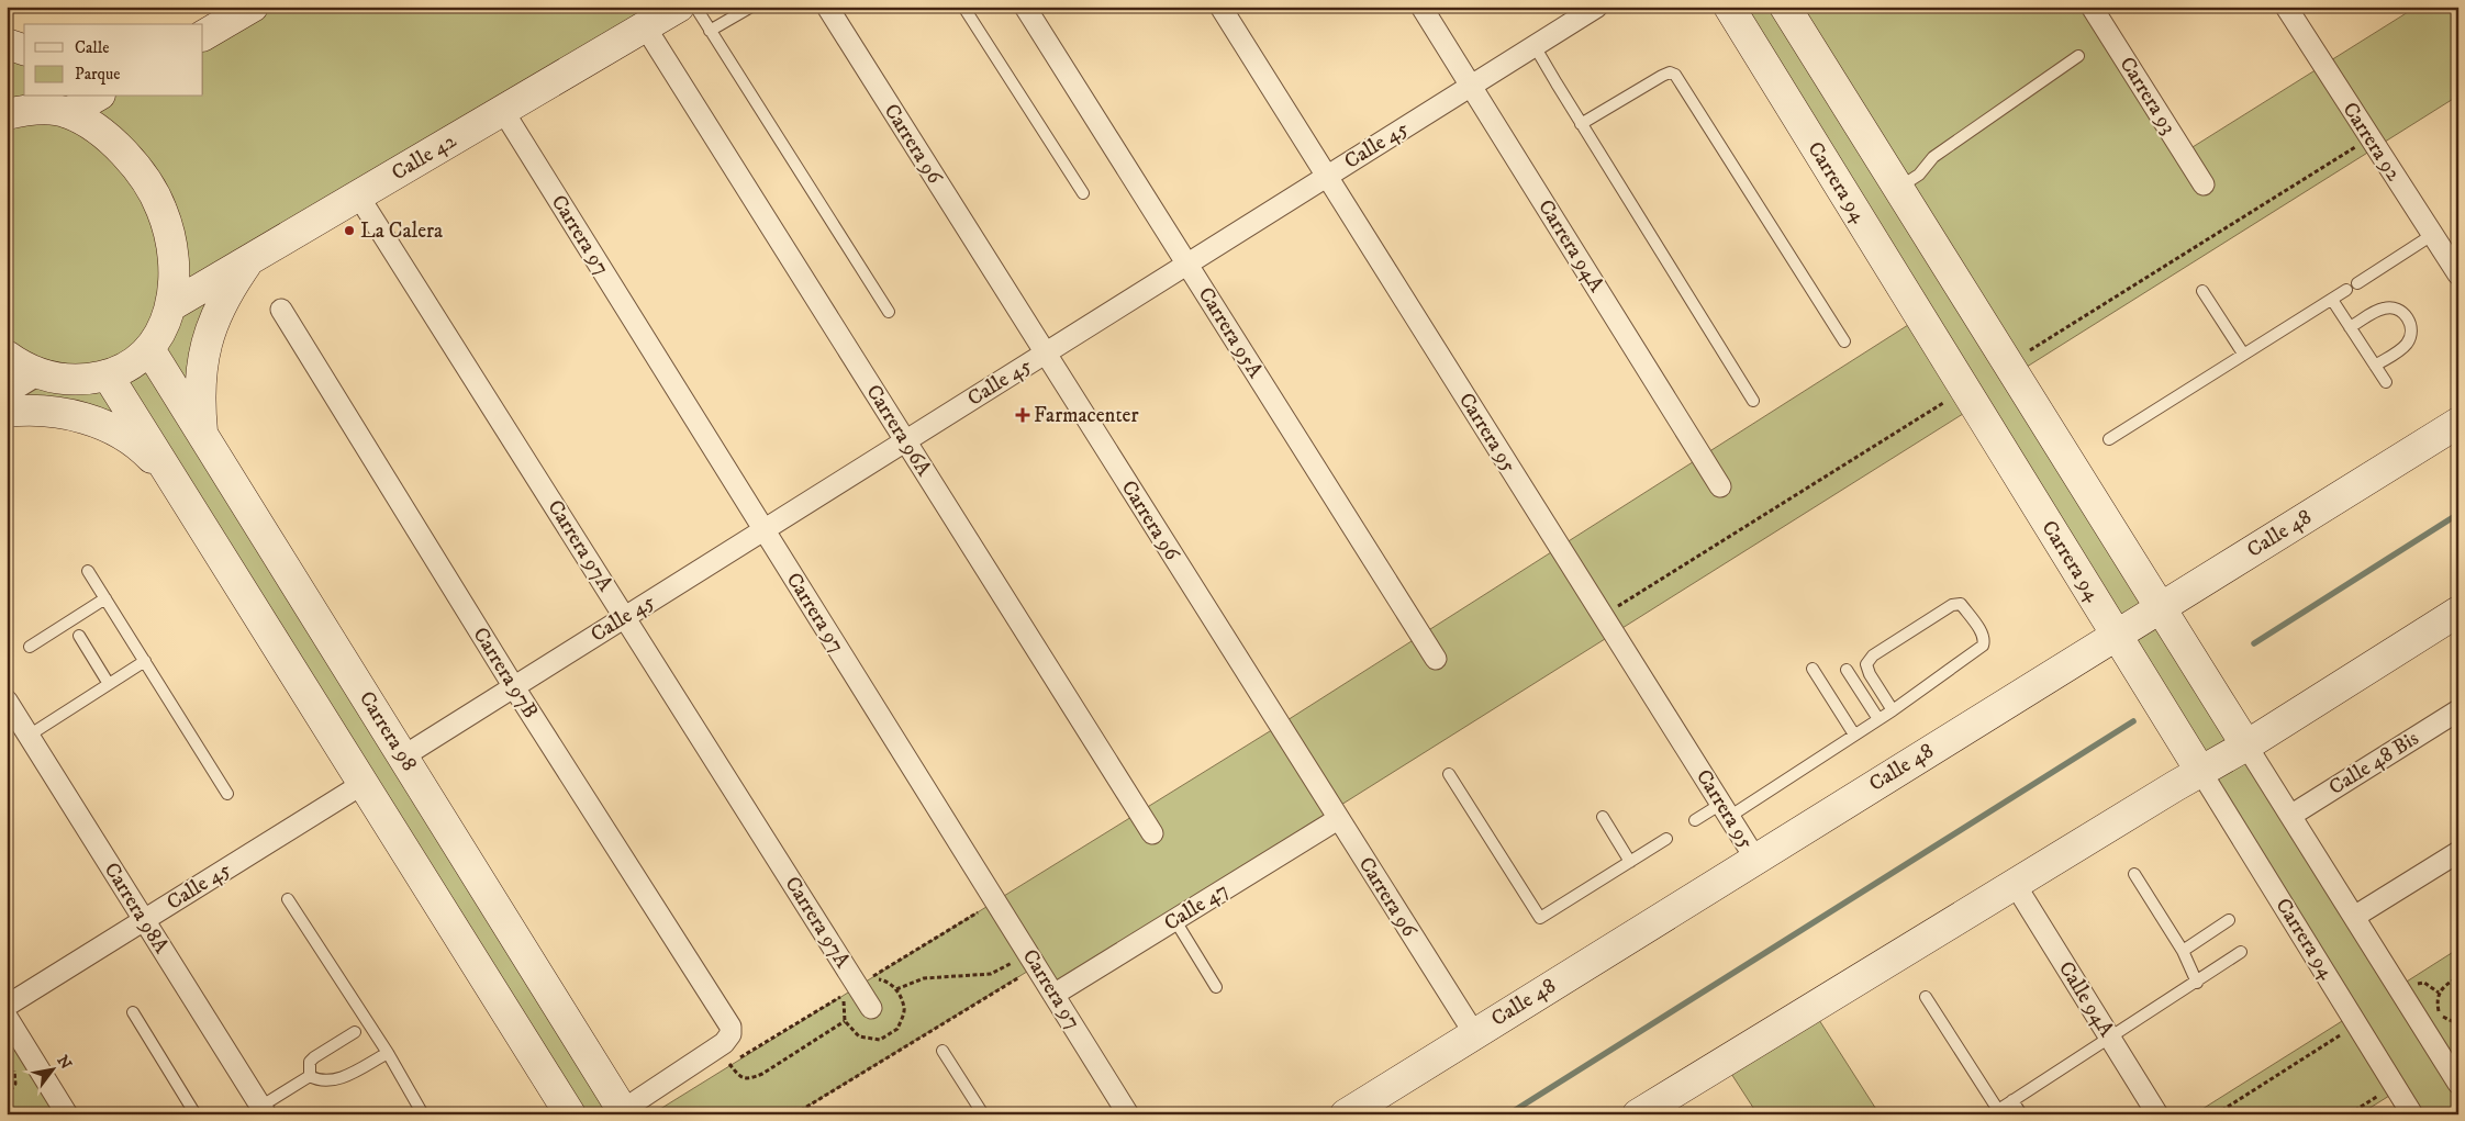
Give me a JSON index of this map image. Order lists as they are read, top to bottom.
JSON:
{
  "streets": {
    "street": [
      "Carrera 93",
      "Carrera 92",
      "Carrera 96",
      "Calle 45",
      "Calle 42",
      "Carrera 94",
      "Carrera 97",
      "Carrera 94A",
      "Carrera 95A",
      "Carrera 96A",
      "Carrera 95",
      "Calle 48",
      "Carrera 97A",
      "Carrera 97B",
      "Carrera 98",
      "Calle 48 Bis",
      "Calle 47",
      "Carrera 98A",
      "Calle 94A"
    ]
  },
  "crossings": [
    ["Carrera 96", "Calle 45"],
    ["Carrera 96", "Calle 48"],
    ["Carrera 96", "Calle 47"],
    ["Calle 45", "Carrera 97"],
    ["Calle 45", "Carrera 94A"],
    ["Calle 45", "Carrera 95A"],
    ["Calle 45", "Carrera 96A"],
    ["Calle 45", "Carrera 95"],
    ["Calle 45", "Carrera 97A"],
    ["Calle 45", "Carrera 97B"],
    ["Calle 45", "Carrera 98"],
    ["Calle 45", "Carrera 98A"],
    ["Calle 42", "Carrera 97"],
    ["Calle 42", "Carrera 96A"],
    ["Calle 42", "Carrera 97A"],
    ["Carrera 94", "Calle 48"],
    ["Carrera 97", "Calle 47"],
    ["Carrera 95", "Calle 48"],
    ["Carrera 97B", "Carrera 98"]
  ],
  "places": {
    "other": ["La Calera"],
    "health": ["Farmacenter"]
  },
  "legend": ["Calle", "Parque"],
  "north": "top right"
}
